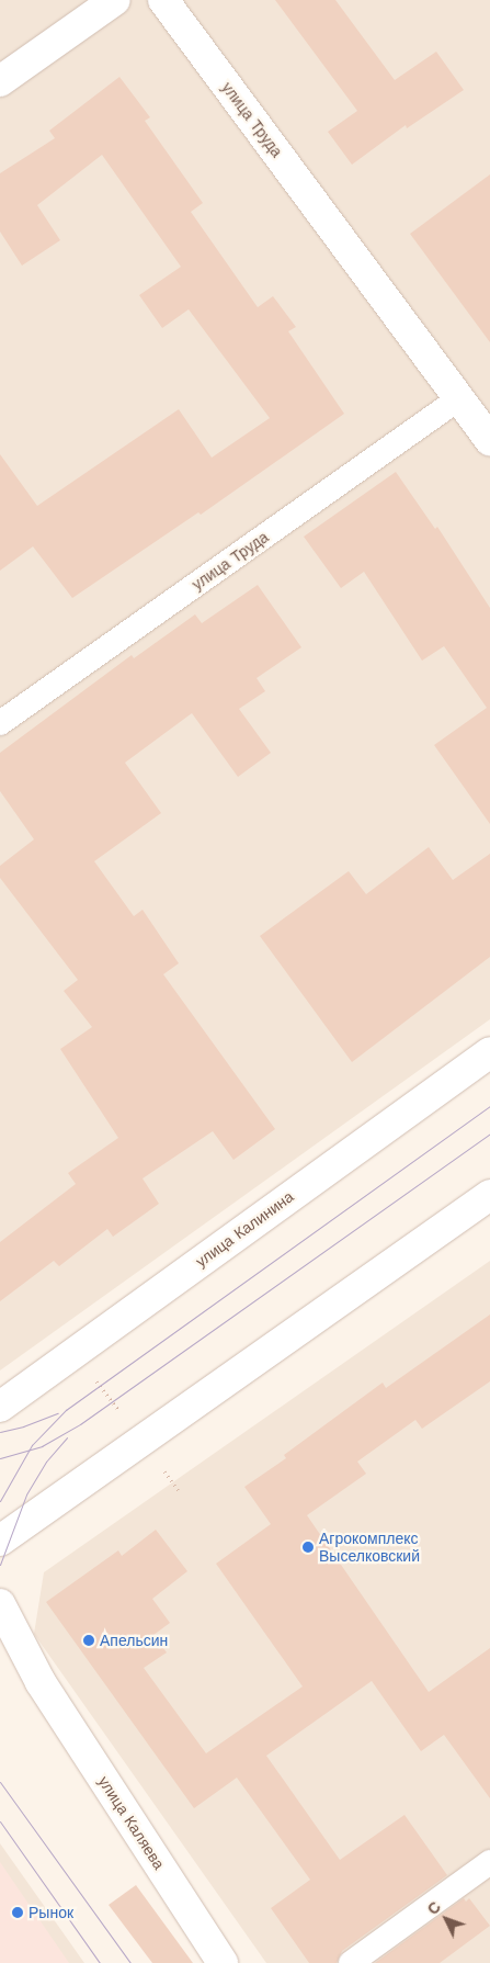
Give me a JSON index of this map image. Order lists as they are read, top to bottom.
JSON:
{
  "streets": {
    "main road": ["улица Труда", "улица Калинина", "улица Каляева"]
  },
  "places": ["Агрокомплекс Выселковский", "Апельсин", "Рынок"],
  "north": "top left"
}
